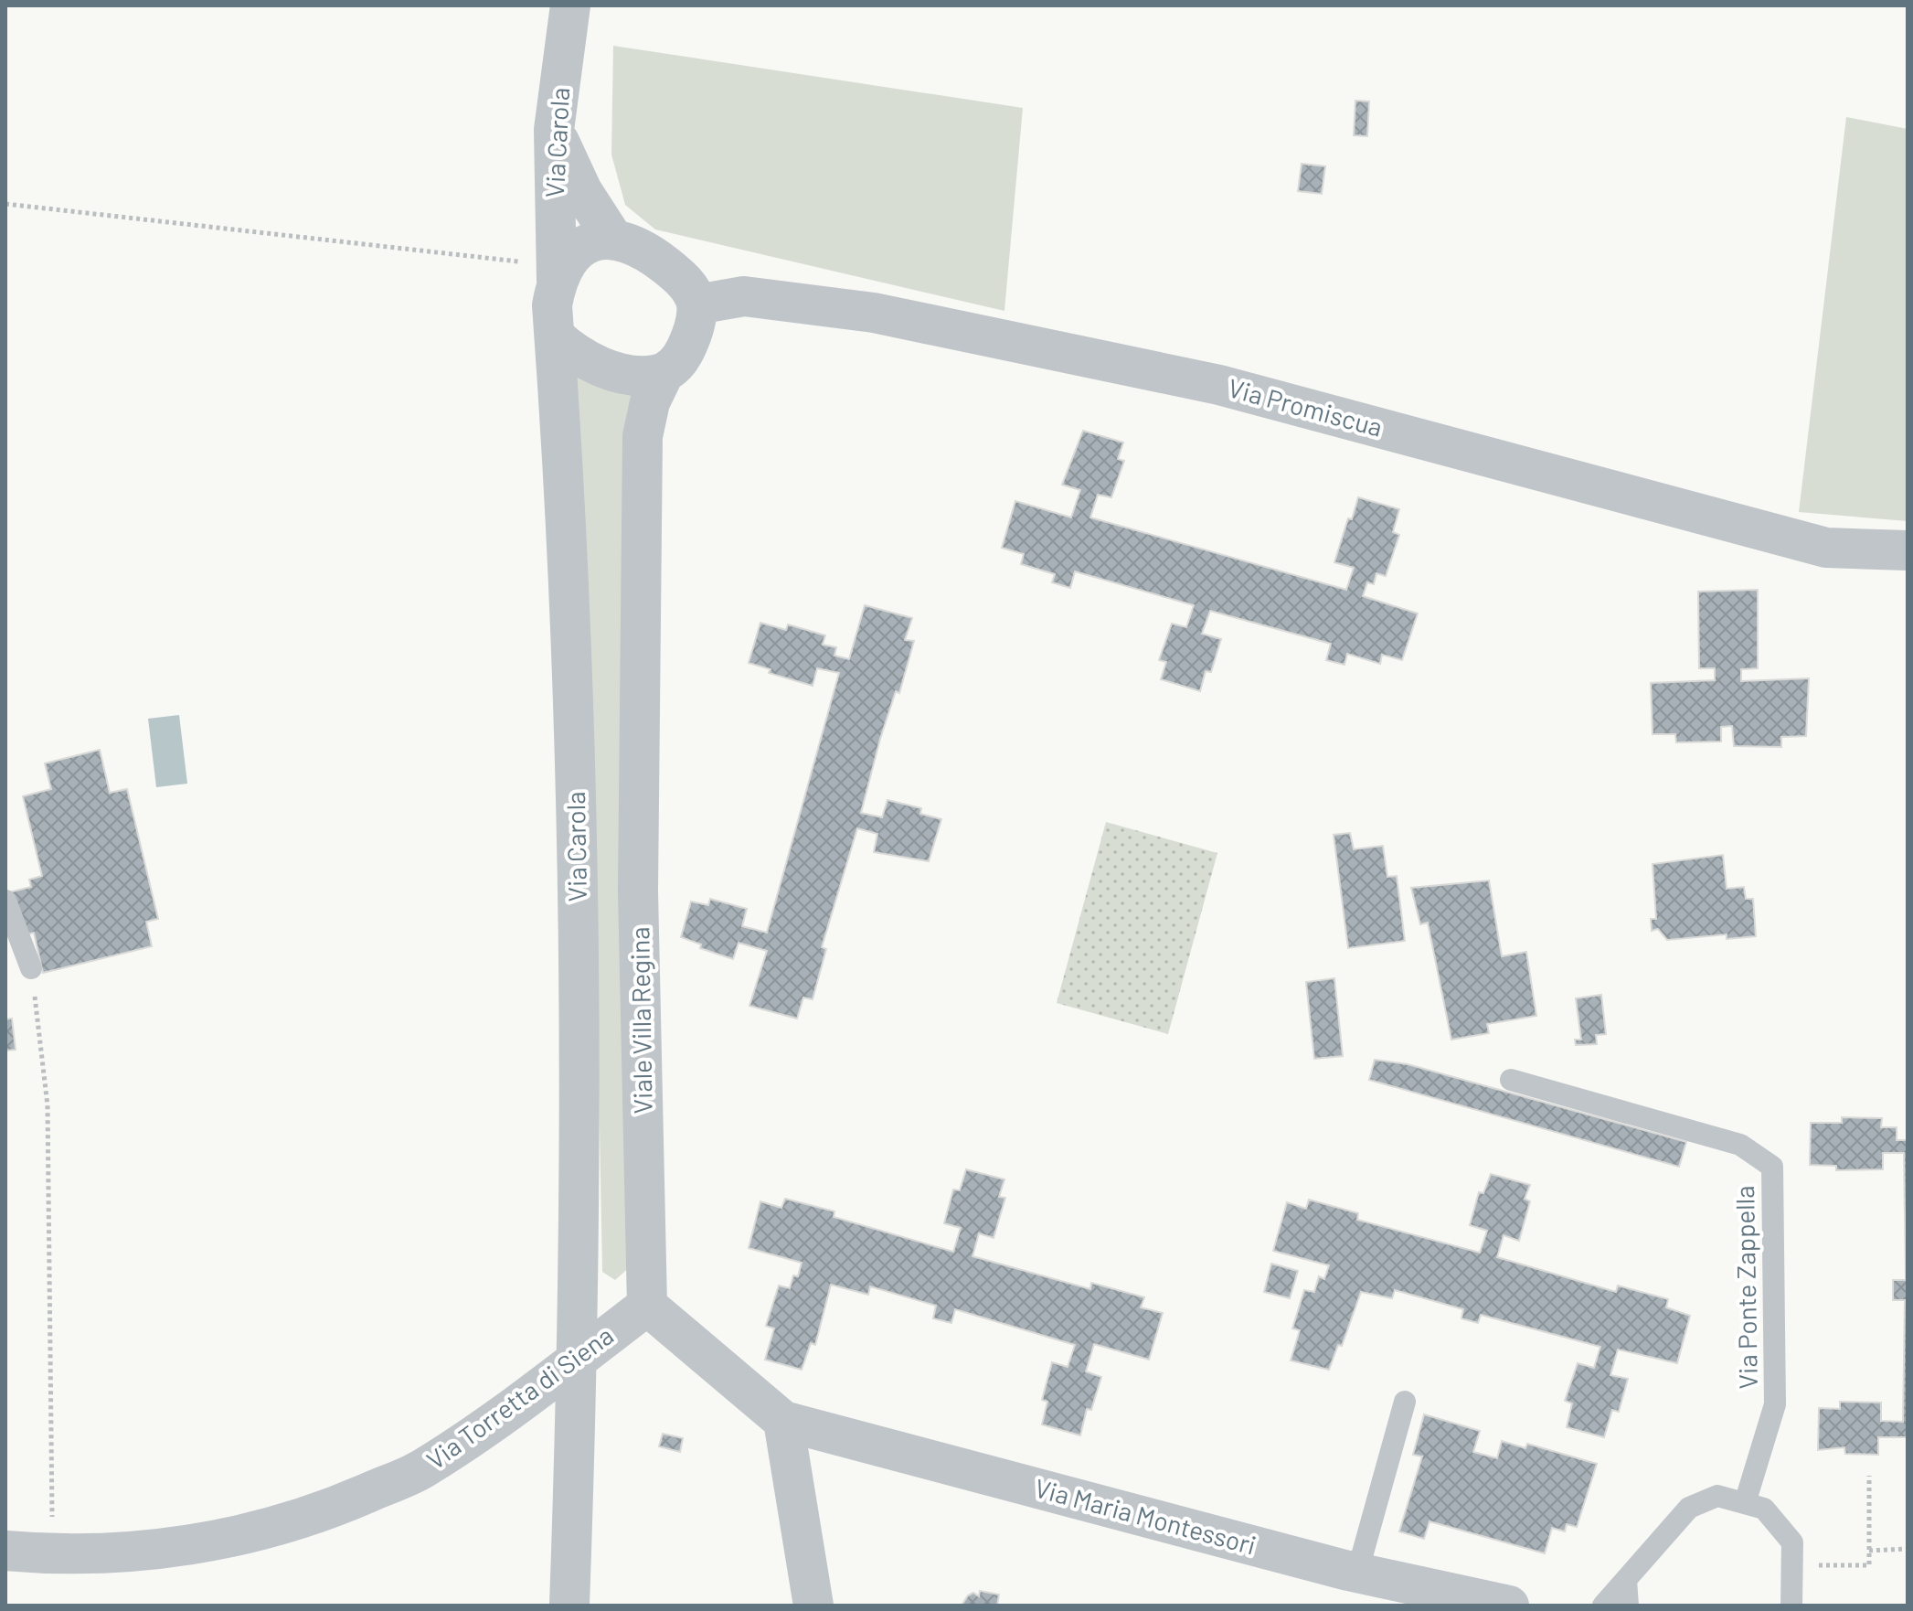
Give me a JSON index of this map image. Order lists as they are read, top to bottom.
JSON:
{
  "streets": {
    "street": [
      "Via Carola",
      "Via Promiscua",
      "Viale Villa Regina",
      "Via Torretta di Siena",
      "Via Maria Montessori"
    ],
    "lane": ["Via Ponte Zappella"]
  },
  "crossings": [
    ["Via Carola", "Via Promiscua"],
    ["Via Carola", "Viale Villa Regina"],
    ["Via Carola", "Via Torretta di Siena"],
    ["Via Promiscua", "Viale Villa Regina"],
    ["Viale Villa Regina", "Via Torretta di Siena"]
  ]
}
